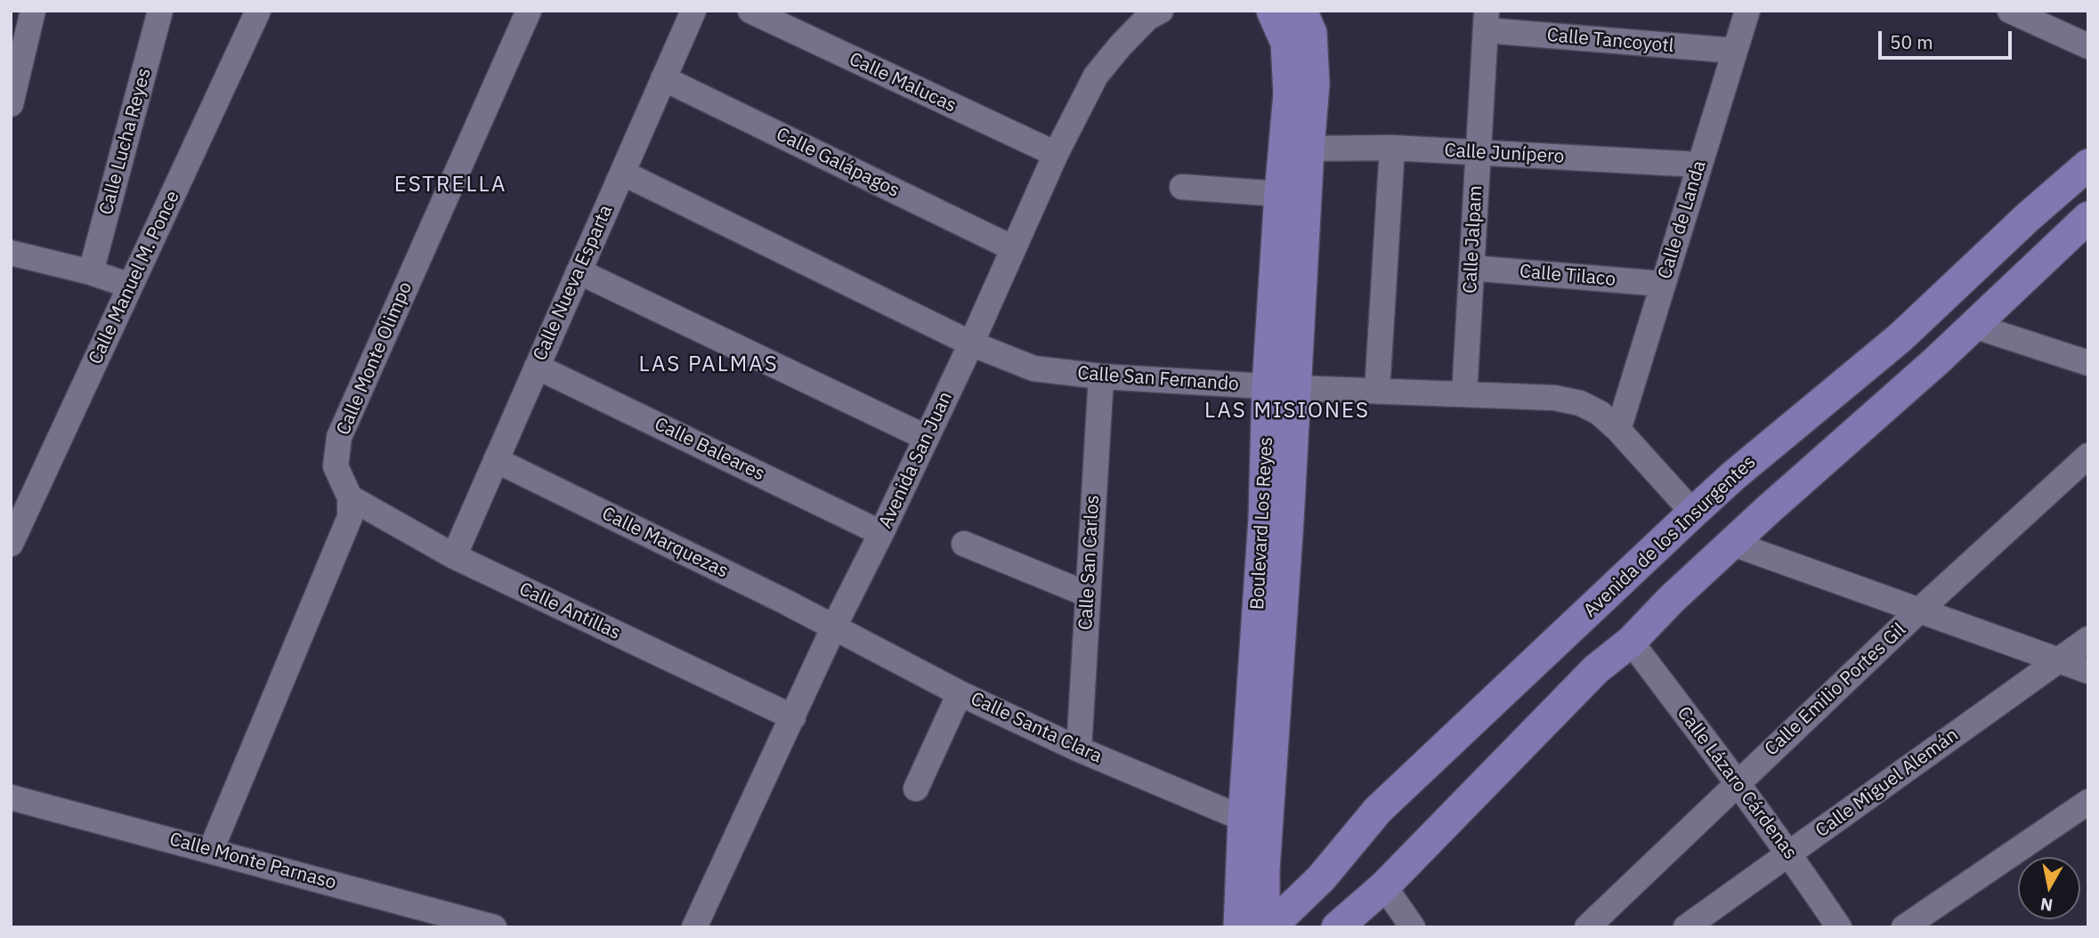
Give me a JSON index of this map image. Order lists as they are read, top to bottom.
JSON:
{
  "streets": {
    "main road": ["Boulevard Los Reyes", "Avenida de los Insurgentes"],
    "street": [
      "Calle Tancoyotl",
      "Calle Malucas",
      "Calle Lucha Reyes",
      "Calle Junípero",
      "Calle Galápagos",
      "Calle de Landa",
      "Calle Jalpam",
      "Calle Tilaco",
      "Calle Manuel M. Ponce",
      "Calle Nueva Esparta",
      "Calle Monte Olimpo",
      "Calle San Fernando",
      "Calle Baleares",
      "Avenida San Juan",
      "Calle Marquezas",
      "Calle San Carlos",
      "Calle Antillas",
      "Calle Emilio Portes Gil",
      "Calle Santa Clara",
      "Calle Lázaro Cárdenas",
      "Calle Miguel Alemán",
      "Calle Monte Parnaso"
    ]
  },
  "crossings": [
    ["Calle Tancoyotl", "Calle de Landa"],
    ["Calle Tancoyotl", "Calle Jalpam"],
    ["Calle Malucas", "Avenida San Juan"],
    ["Calle Junípero", "Calle de Landa"],
    ["Calle Junípero", "Calle Jalpam"],
    ["Calle Junípero", "Boulevard Los Reyes"],
    ["Calle Galápagos", "Calle Nueva Esparta"],
    ["Calle Galápagos", "Avenida San Juan"],
    ["Calle de Landa", "Calle Tilaco"],
    ["Calle de Landa", "Calle San Fernando"],
    ["Calle Jalpam", "Calle Tilaco"],
    ["Calle Jalpam", "Calle San Fernando"],
    ["Calle Nueva Esparta", "Calle San Fernando"],
    ["Calle Nueva Esparta", "Calle Baleares"],
    ["Calle Nueva Esparta", "Calle Marquezas"],
    ["Calle Nueva Esparta", "Calle Antillas"],
    ["Calle Monte Olimpo", "Calle Antillas"],
    ["Calle San Fernando", "Avenida San Juan"],
    ["Calle San Fernando", "Boulevard Los Reyes"],
    ["Calle San Fernando", "Avenida de los Insurgentes"],
    ["Calle San Fernando", "Calle San Carlos"],
    ["Calle Baleares", "Avenida San Juan"],
    ["Avenida San Juan", "Calle Marquezas"],
    ["Avenida San Juan", "Calle Antillas"],
    ["Avenida San Juan", "Calle Santa Clara"],
    ["Boulevard Los Reyes", "Calle Santa Clara"],
    ["Calle Marquezas", "Calle Santa Clara"],
    ["Calle San Carlos", "Calle Santa Clara"],
    ["Calle Emilio Portes Gil", "Calle Lázaro Cárdenas"],
    ["Calle Lázaro Cárdenas", "Calle Miguel Alemán"]
  ],
  "districts": ["ESTRELLA", "LAS PALMAS", "LAS MISIONES"],
  "scale_bar": "50 m",
  "north": "bottom"
}
